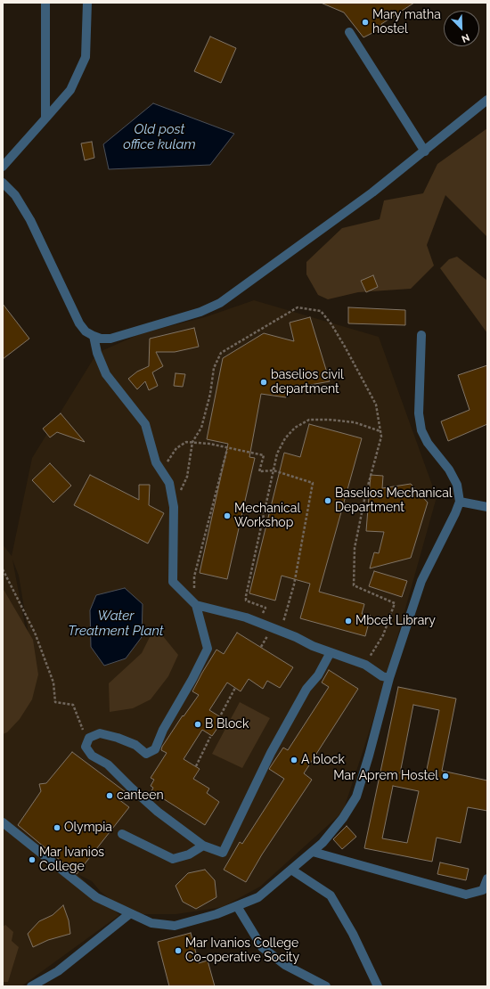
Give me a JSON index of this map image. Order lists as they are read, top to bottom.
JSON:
{
  "water": ["Old post office kulam", "Water Treatment Plant"],
  "places": [
    "Mary matha hostel",
    "baselios civil department",
    "Baselios Mechanical Department",
    "Mechanical Workshop",
    "Mbcet Library",
    "B Block",
    "A block",
    "Mar Aprem Hostel",
    "canteen",
    "Olympia",
    "Mar Ivanios College",
    "Mar Ivanios College Co-operative Socity"
  ],
  "north": "bottom right"
}
